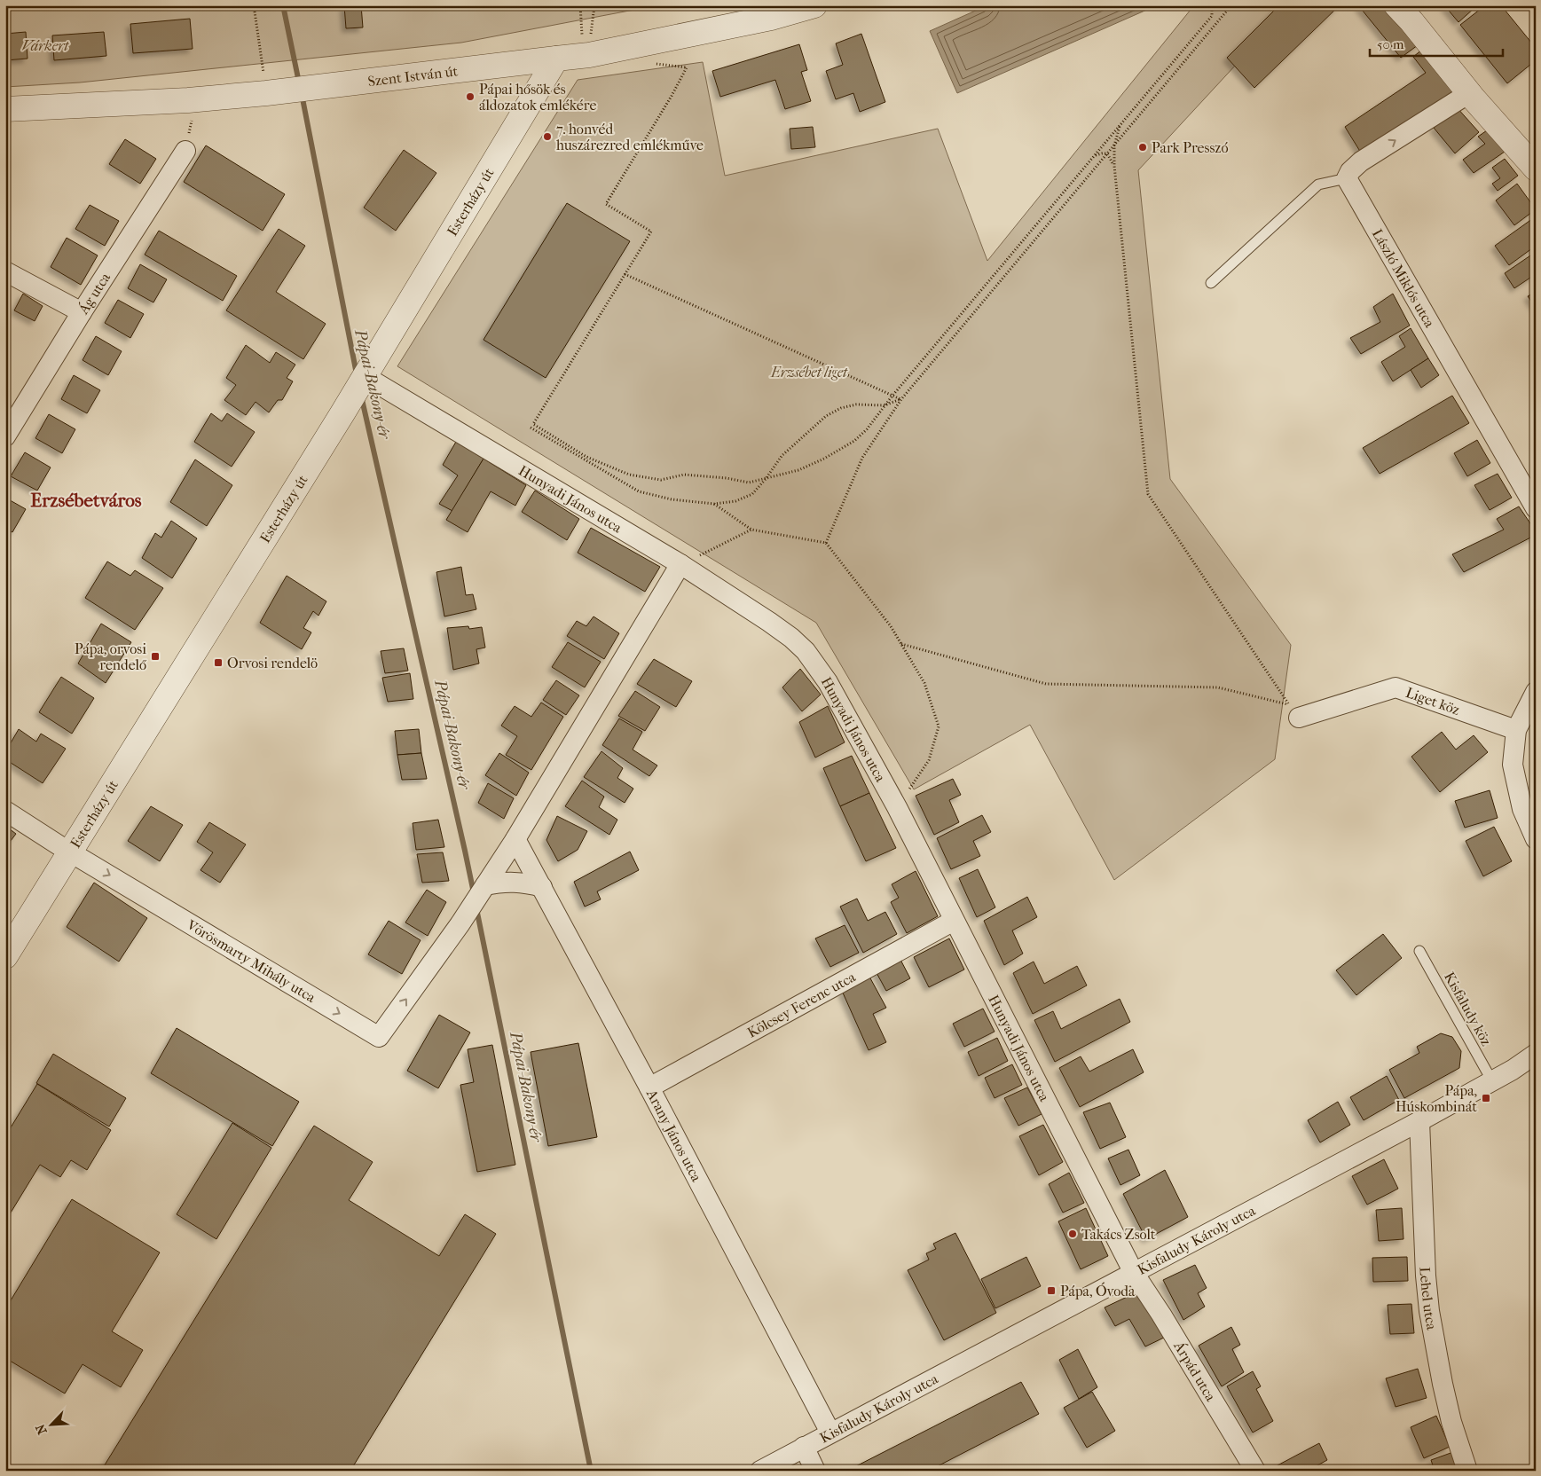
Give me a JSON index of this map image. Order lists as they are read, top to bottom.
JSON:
{
  "streets": {
    "street": [
      "Szent István út",
      "Esterházy út",
      "László Miklós utca",
      "Ág utca",
      "Hunyadi János utca",
      "Liget köz",
      "Vörösmarty Mihály utca",
      "Kölcsey Ferenc utca",
      "Arany János utca",
      "Kisfaludy Károly utca",
      "Lehel utca",
      "Árpád utca"
    ],
    "lane": ["Kisfaludy köz"]
  },
  "crossings": [
    ["Szent István út", "Esterházy út"],
    ["Esterházy út", "Hunyadi János utca"],
    ["Esterházy út", "Vörösmarty Mihály utca"],
    ["Hunyadi János utca", "Kölcsey Ferenc utca"],
    ["Hunyadi János utca", "Kisfaludy Károly utca"],
    ["Hunyadi János utca", "Árpád utca"],
    ["Kölcsey Ferenc utca", "Arany János utca"],
    ["Kisfaludy köz", "Kisfaludy Károly utca"],
    ["Arany János utca", "Kisfaludy Károly utca"],
    ["Kisfaludy Károly utca", "Lehel utca"],
    ["Kisfaludy Károly utca", "Árpád utca"]
  ],
  "districts": ["Erzsébetváros"],
  "water": ["Pápai-Bakony-ér"],
  "parks": ["Várkert", "Erzsébet liget"],
  "places": {
    "other": [
      "Pápai hősök és áldozatok emlékére",
      "7. honvéd huszárezred emlékműve",
      "Park Presszó",
      "Takács Zsolt"
    ],
    "transit": [
      "Pápa, orvosi rendelő",
      "Orvosi rendelö",
      "Pápa, Húskombinát",
      "Pápa, Óvoda"
    ]
  },
  "scale_bar": "50 m",
  "north": "bottom left"
}
